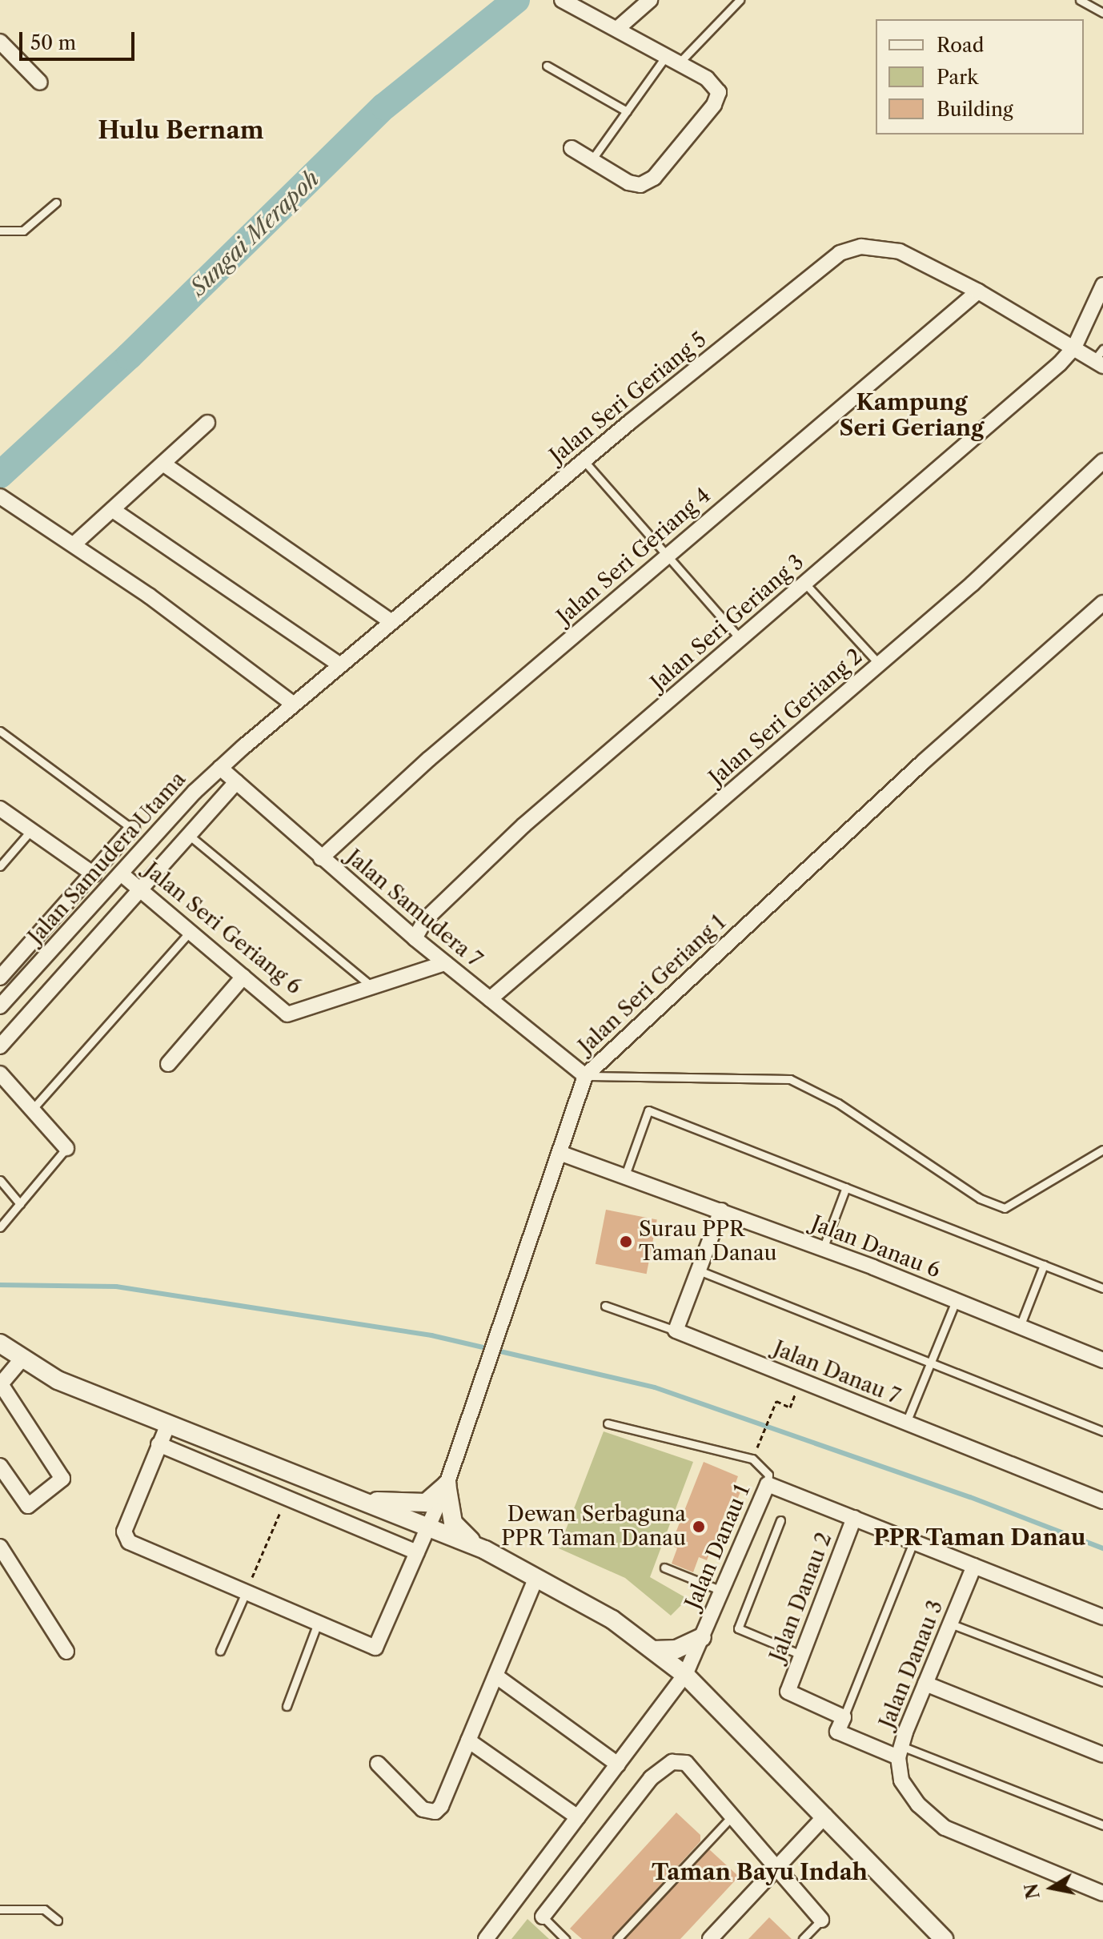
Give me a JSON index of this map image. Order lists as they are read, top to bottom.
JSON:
{
  "streets": {
    "street": [
      "Jalan Seri Geriang 5",
      "Jalan Seri Geriang 4",
      "Jalan Seri Geriang 3",
      "Jalan Seri Geriang 2",
      "Jalan Samudera Utama",
      "Jalan Samudera 7",
      "Jalan Seri Geriang 6",
      "Jalan Seri Geriang 1",
      "Jalan Danau 6",
      "Jalan Danau 7",
      "Jalan Danau 1",
      "Jalan Danau 2",
      "Jalan Danau 3"
    ]
  },
  "crossings": [
    ["Jalan Seri Geriang 5", "Jalan Seri Geriang 4"],
    ["Jalan Seri Geriang 5", "Jalan Seri Geriang 3"],
    ["Jalan Seri Geriang 5", "Jalan Samudera Utama"],
    ["Jalan Seri Geriang 5", "Jalan Samudera 7"],
    ["Jalan Seri Geriang 4", "Jalan Samudera 7"],
    ["Jalan Seri Geriang 3", "Jalan Samudera 7"],
    ["Jalan Seri Geriang 2", "Jalan Samudera 7"],
    ["Jalan Samudera Utama", "Jalan Samudera 7"],
    ["Jalan Samudera Utama", "Jalan Seri Geriang 6"],
    ["Jalan Samudera 7", "Jalan Seri Geriang 6"],
    ["Jalan Samudera 7", "Jalan Seri Geriang 1"],
    ["Jalan Seri Geriang 1", "Jalan Danau 6"],
    ["Jalan Danau 1", "Jalan Danau 2"],
    ["Jalan Danau 1", "Jalan Danau 3"]
  ],
  "districts": [
    "Hulu Bernam",
    "Kampung Seri Geriang",
    "PPR Taman Danau",
    "Taman Bayu Indah"
  ],
  "water": ["Sungai Merapoh"],
  "places": ["Surau PPR Taman Danau", "Dewan Serbaguna PPR Taman Danau"],
  "legend": ["Road", "Park", "Building"],
  "scale_bar": "50 m",
  "north": "left"
}
